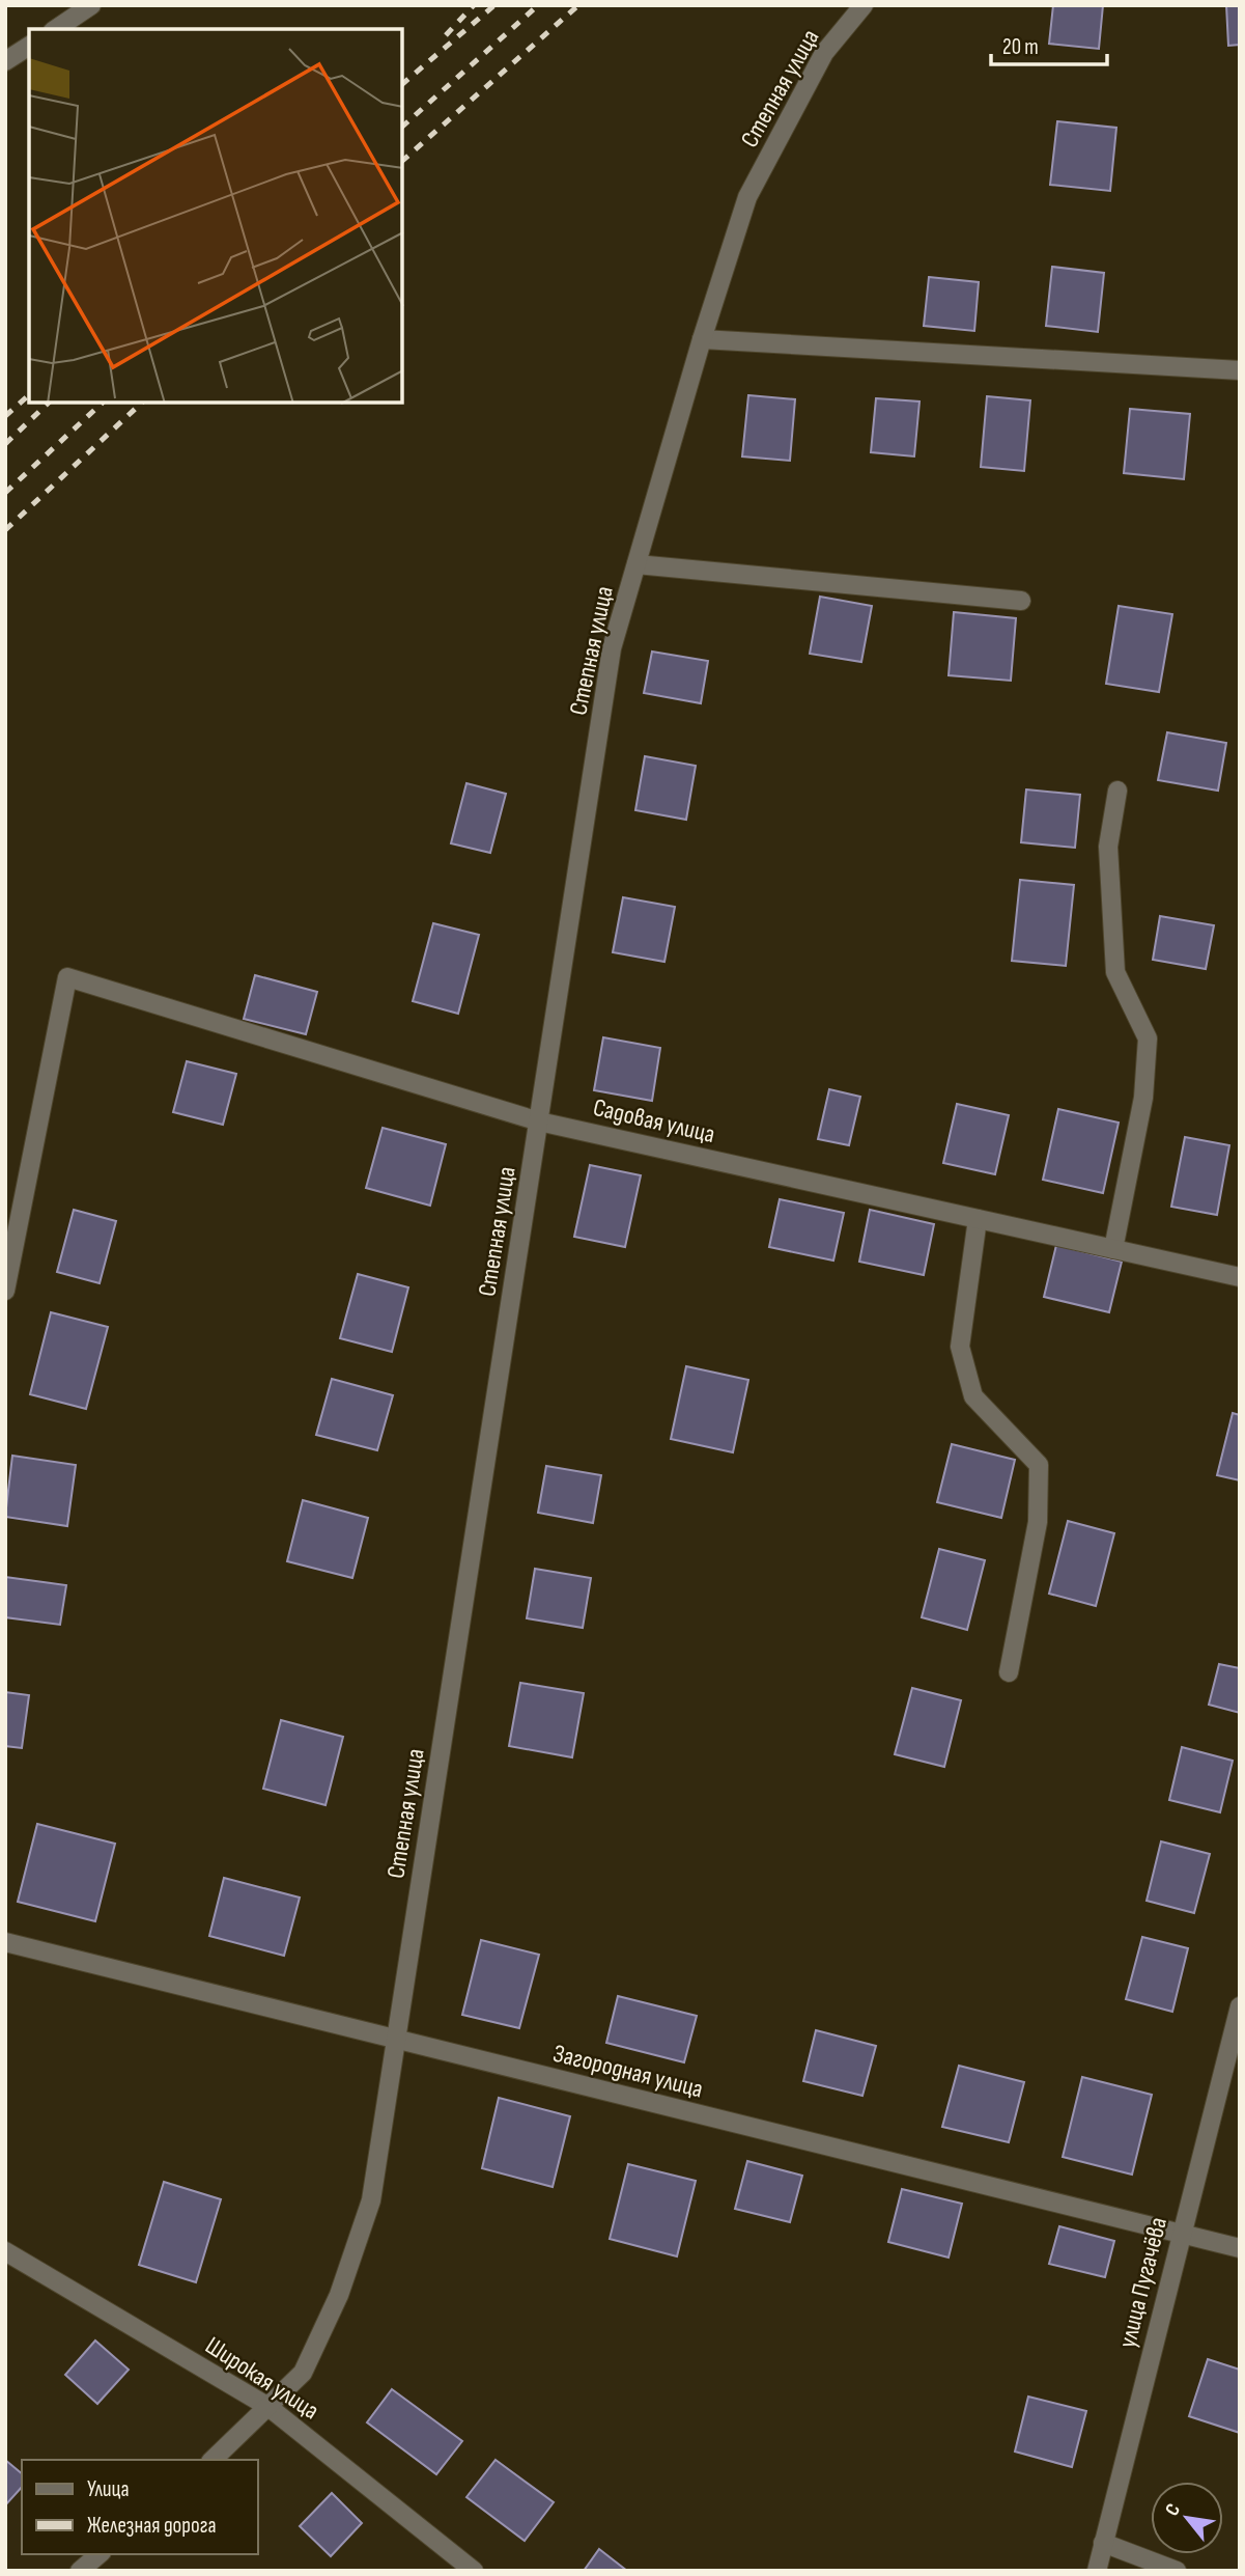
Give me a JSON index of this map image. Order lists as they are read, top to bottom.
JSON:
{
  "streets": {
    "street": [
      "Степная улица",
      "Садовая улица",
      "Загородная улица",
      "улица Пугачёва",
      "Широкая улица"
    ]
  },
  "crossings": [
    ["Степная улица", "Садовая улица"],
    ["Степная улица", "Загородная улица"],
    ["Степная улица", "Широкая улица"],
    ["Загородная улица", "улица Пугачёва"]
  ],
  "legend": ["Улица", "Железная дорога"],
  "scale_bar": "20 m",
  "north": "top left"
}
